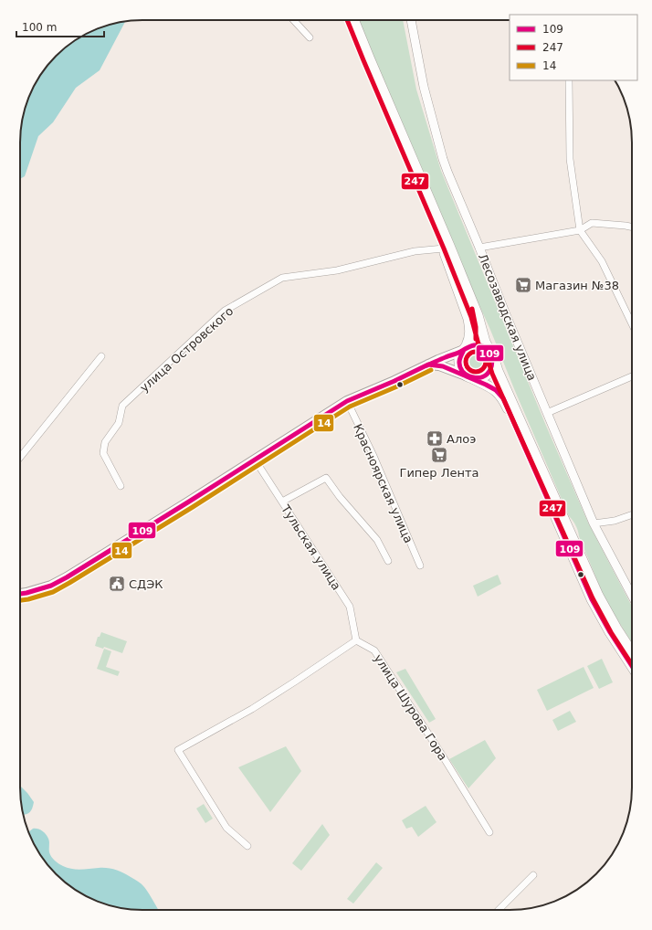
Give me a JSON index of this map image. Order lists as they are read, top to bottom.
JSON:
{
  "streets": {
    "street": [
      "Лесозаводская улица",
      "улица Островского",
      "Красноярская улица",
      "Тульская улица",
      "улица Шурова Гора"
    ]
  },
  "crossings": [
    ["Тульская улица", "улица Шурова Гора"]
  ],
  "places": {
    "supermarket": ["Магазин №38", "Гипер Лента"],
    "pharmacy": ["Алоэ"],
    "public building": ["СДЭК"]
  },
  "lines": ["transit line 247", "transit line 109", "transit line 14"],
  "legend": ["109", "247", "14"],
  "scale_bar": "100 m"
}
